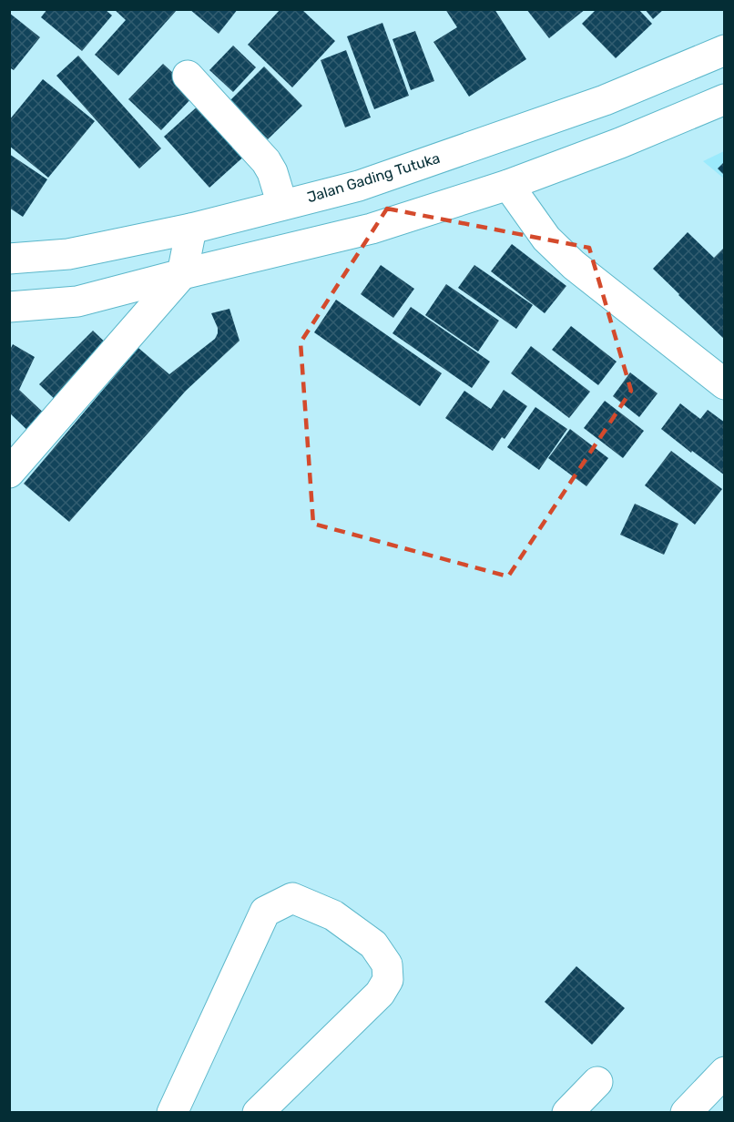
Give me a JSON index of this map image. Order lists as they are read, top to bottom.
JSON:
{
  "streets": {
    "main road": ["Jalan Gading Tutuka"]
  }
}
